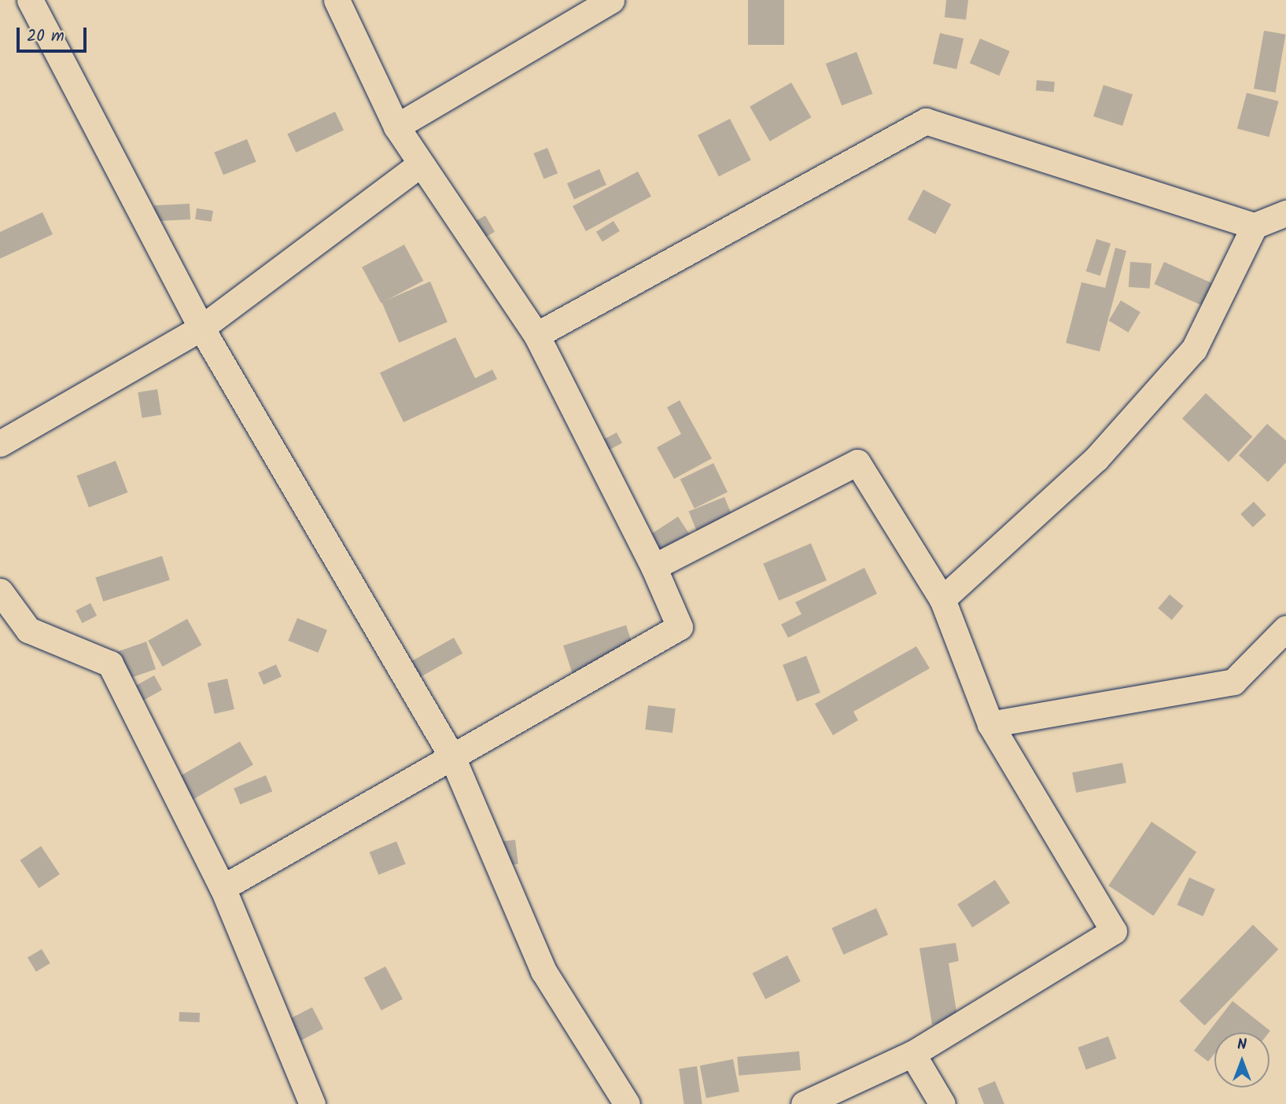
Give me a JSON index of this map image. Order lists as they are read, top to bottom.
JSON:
{
  "scale_bar": "20 m",
  "north": "top"
}
